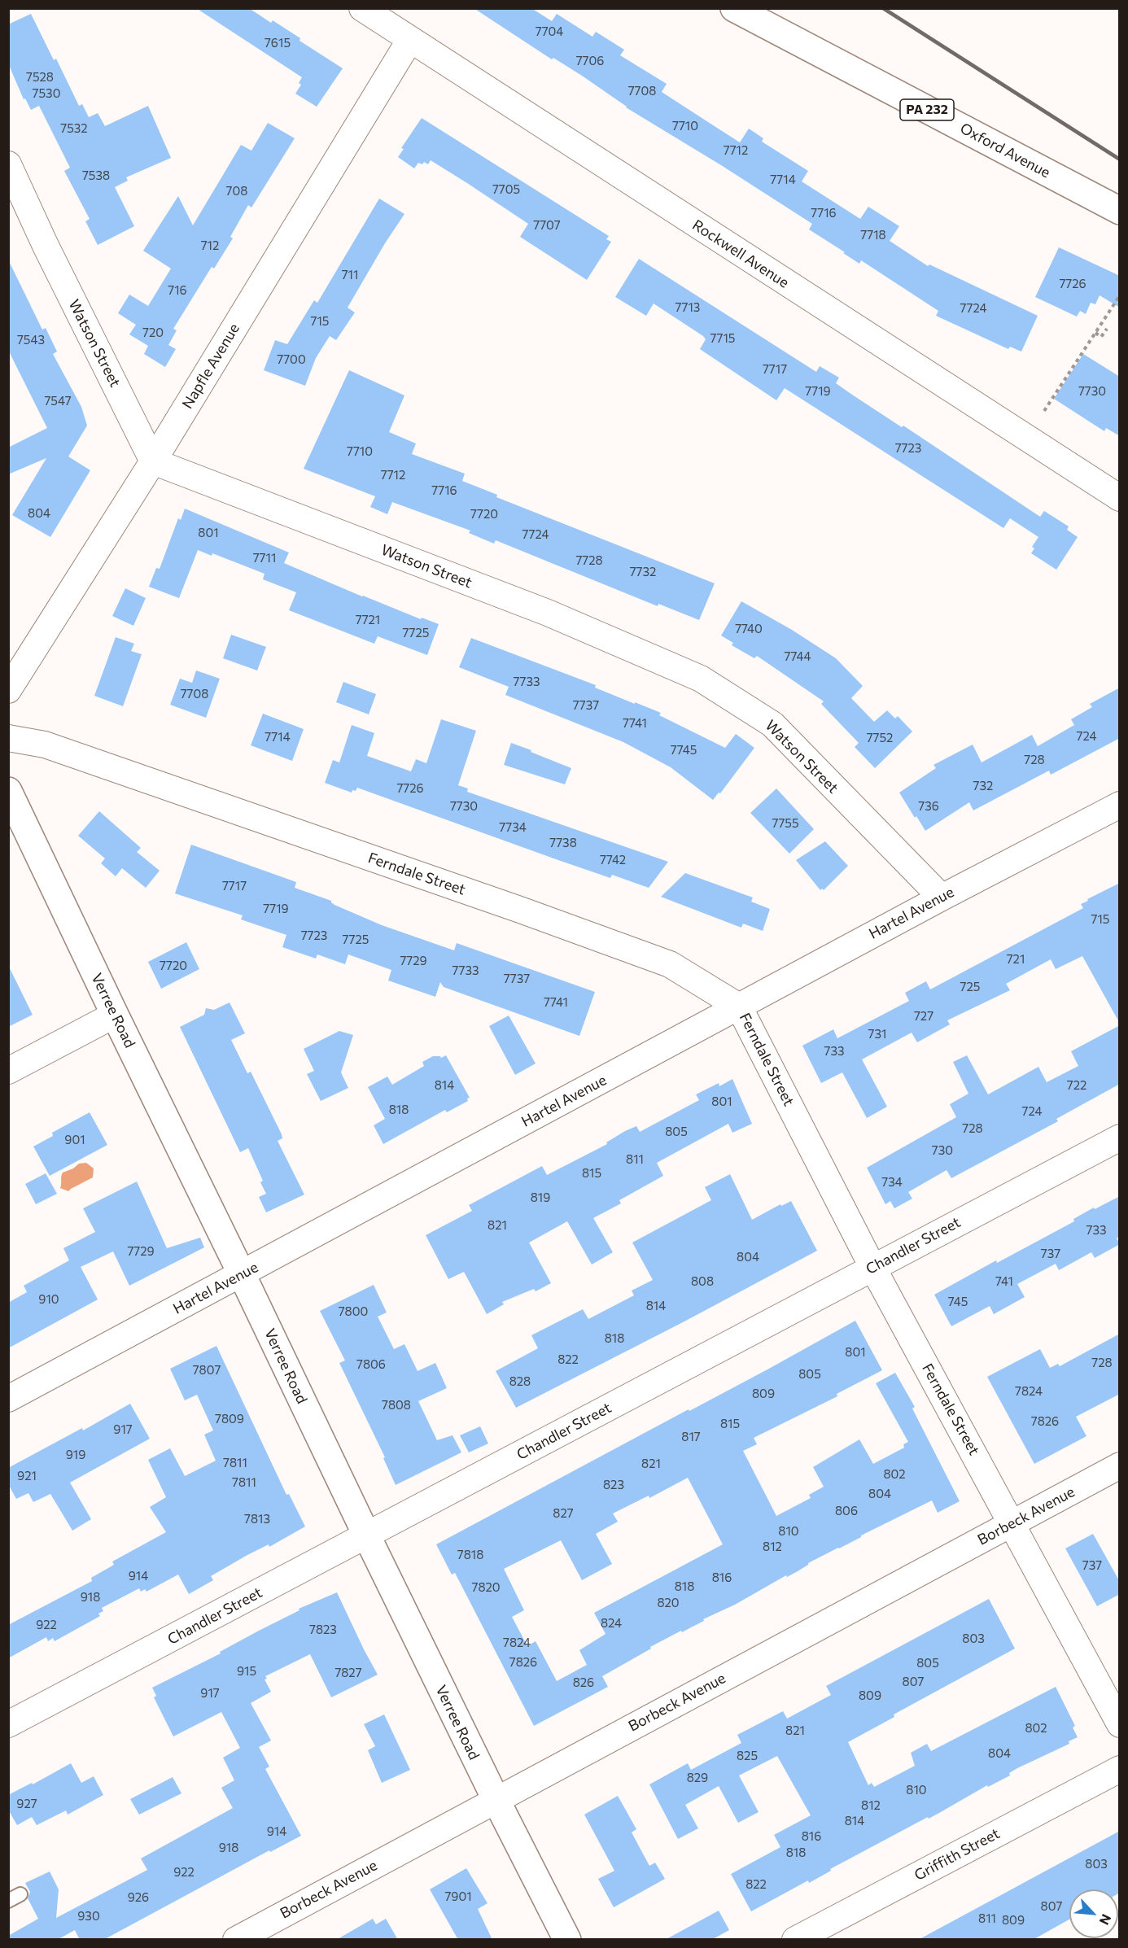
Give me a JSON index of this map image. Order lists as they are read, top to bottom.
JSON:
{
  "streets": {
    "main road": ["PA 232", "Oxford Avenue", "Verree Road"],
    "street": [
      "Rockwell Avenue",
      "Watson Street",
      "Napfle Avenue",
      "Ferndale Street",
      "Hartel Avenue",
      "Chandler Street",
      "Borbeck Avenue",
      "Griffith Street"
    ]
  },
  "crossings": [
    ["Rockwell Avenue", "Napfle Avenue"],
    ["Watson Street", "Napfle Avenue"],
    ["Watson Street", "Hartel Avenue"],
    ["Ferndale Street", "Hartel Avenue"],
    ["Ferndale Street", "Chandler Street"],
    ["Ferndale Street", "Borbeck Avenue"],
    ["Hartel Avenue", "Verree Road"],
    ["Verree Road", "Chandler Street"],
    ["Verree Road", "Borbeck Avenue"]
  ],
  "house_numbers": [
    "7704",
    "7615",
    "7706",
    "7528",
    "7708",
    "7530",
    "7710",
    "7532",
    "7712",
    "7538",
    "7714",
    "7705",
    "708",
    "7716",
    "7707",
    "7718",
    "712",
    "711",
    "7726",
    "716",
    "7713",
    "7724",
    "715",
    "720",
    "7715",
    "7543",
    "7700",
    "7717",
    "7719",
    "7730",
    "7547",
    "7723",
    "7710",
    "7712",
    "7716",
    "804",
    "7720",
    "801",
    "7724",
    "7711",
    "7728",
    "7732",
    "7721",
    "7740",
    "7725",
    "7744",
    "7733",
    "7708",
    "7737",
    "7741",
    "724",
    "7714",
    "7752",
    "7745",
    "728",
    "732",
    "7726",
    "7730",
    "736",
    "7755",
    "7734",
    "7738",
    "7742",
    "7717",
    "7719",
    "715",
    "7723",
    "7725",
    "721",
    "7729",
    "7720",
    "7733",
    "7737",
    "725",
    "7741",
    "727",
    "731",
    "733",
    "814",
    "722",
    "801",
    "818",
    "724",
    "728",
    "805",
    "901",
    "730",
    "811",
    "815",
    "734",
    "819",
    "821",
    "733",
    "7729",
    "737",
    "804",
    "808",
    "741",
    "910",
    "745",
    "814",
    "7800",
    "818",
    "801",
    "822",
    "728",
    "7806",
    "7807",
    "805",
    "828",
    "7824",
    "809",
    "7808",
    "7809",
    "7826",
    "815",
    "917",
    "817",
    "919",
    "7811",
    "821",
    "802",
    "921",
    "7811",
    "823",
    "804",
    "806",
    "827",
    "7813",
    "810",
    "812",
    "7818",
    "737",
    "914",
    "816",
    "818",
    "7820",
    "918",
    "820",
    "824",
    "922",
    "7823",
    "803",
    "7824",
    "7826",
    "805",
    "915",
    "7827",
    "807",
    "826",
    "917",
    "809",
    "802",
    "821",
    "804",
    "825",
    "829",
    "810",
    "927",
    "812",
    "814",
    "914",
    "816",
    "918",
    "818",
    "803",
    "922",
    "822",
    "7901",
    "926",
    "807",
    "930",
    "811",
    "809"
  ],
  "north": "bottom right"
}
